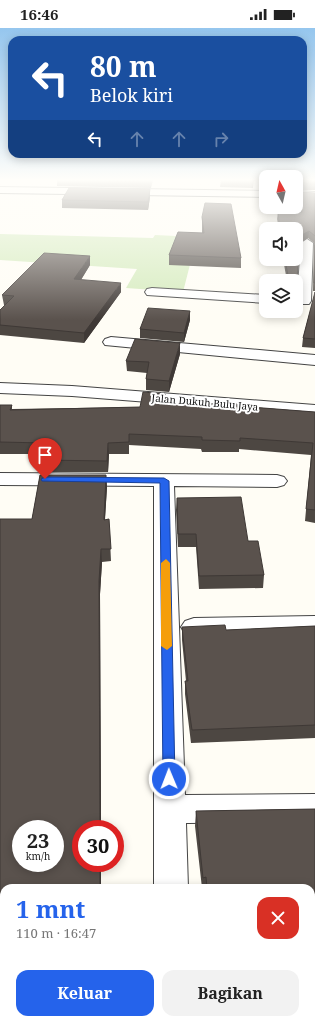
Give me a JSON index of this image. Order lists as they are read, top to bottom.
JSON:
{
  "streets": {
    "street": ["Jalan Dukuh Bulu Jaya"]
  },
  "north": "top",
  "page": {
    "status": "16:46",
    "turn": ["80 m", "Belok kiri"],
    "speed": "23 km/h",
    "limit": "30",
    "heading": ["1 mnt", "110 m · 16:47"],
    "buttons": ["Keluar", "Bagikan"]
  }
}
